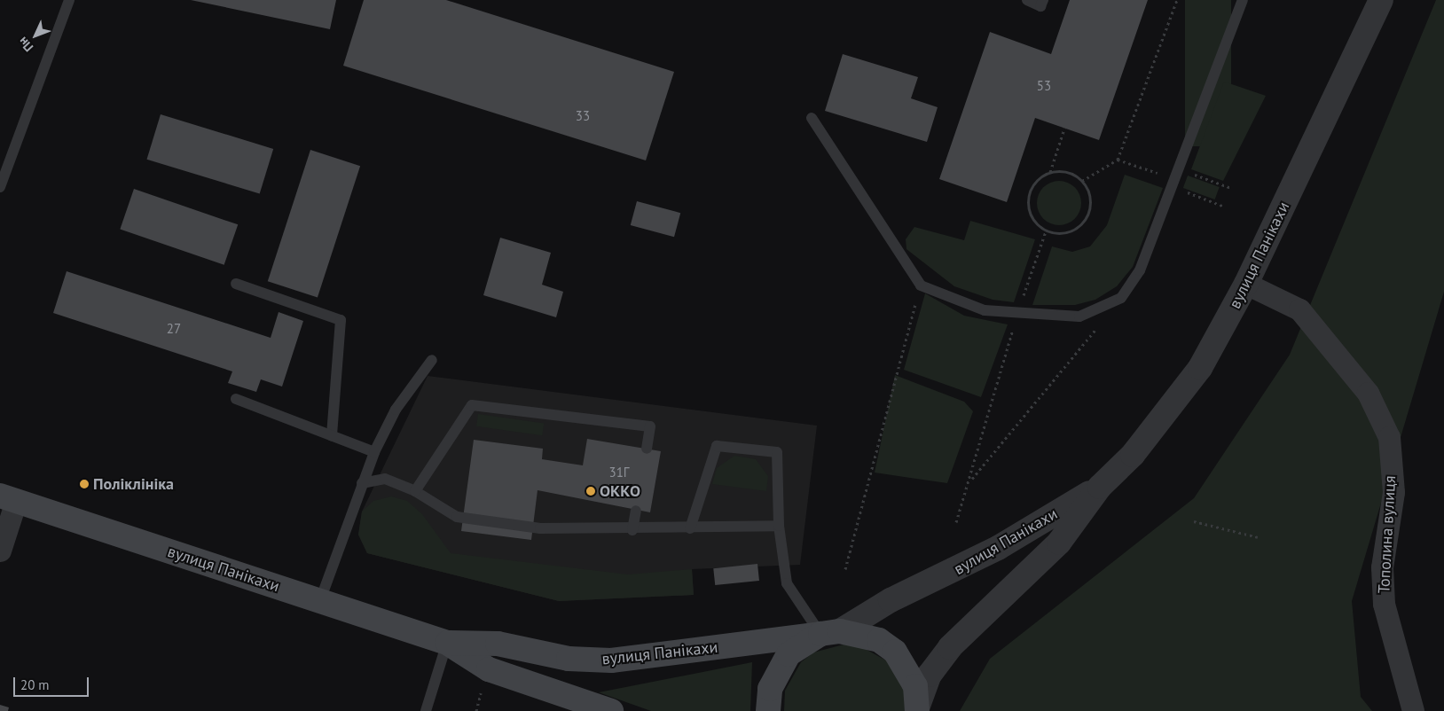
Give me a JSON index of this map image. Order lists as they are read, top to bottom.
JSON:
{
  "streets": {
    "main road": ["вулиця Панікахи"],
    "street": ["Тополина вулиця"]
  },
  "crossings": [
    ["вулиця Панікахи", "Тополина вулиця"]
  ],
  "places": ["Поліклініка", "ОККО"],
  "house_numbers": [
    "53",
    "33",
    "27",
    "31Г"
  ],
  "scale_bar": "20 m",
  "north": "bottom left"
}
